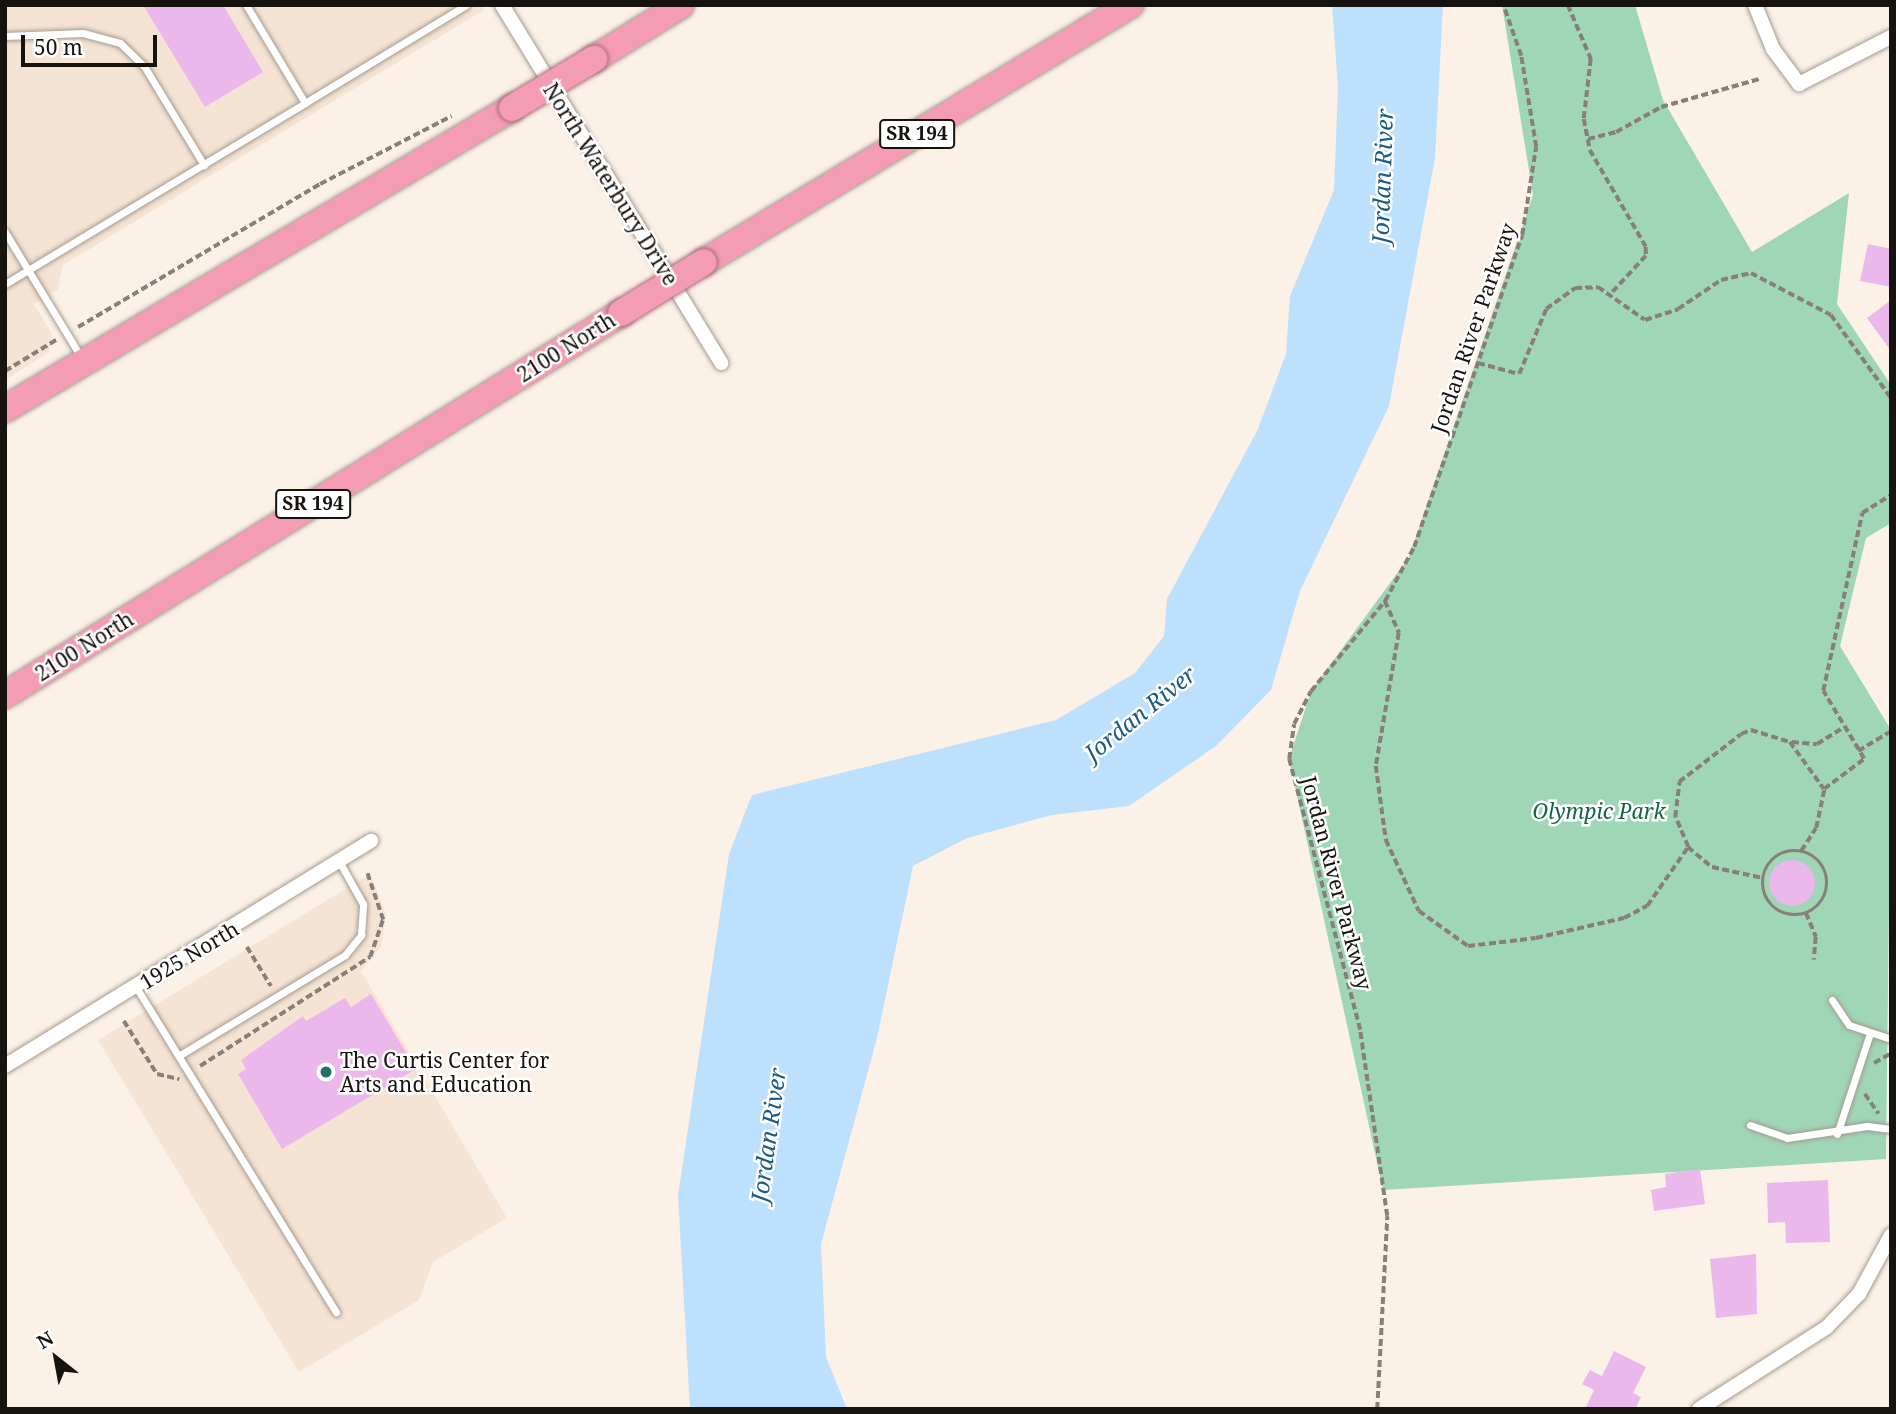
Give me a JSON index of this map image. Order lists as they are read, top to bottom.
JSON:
{
  "streets": {
    "highway": ["SR 194", "2100 North"],
    "street": ["North Waterbury Drive", "1925 North"],
    "path": ["Jordan River Parkway"]
  },
  "water": ["Jordan River"],
  "parks": ["Olympic Park"],
  "places": ["The Curtis Center for Arts and Education"],
  "scale_bar": "50 m",
  "north": "top left"
}
